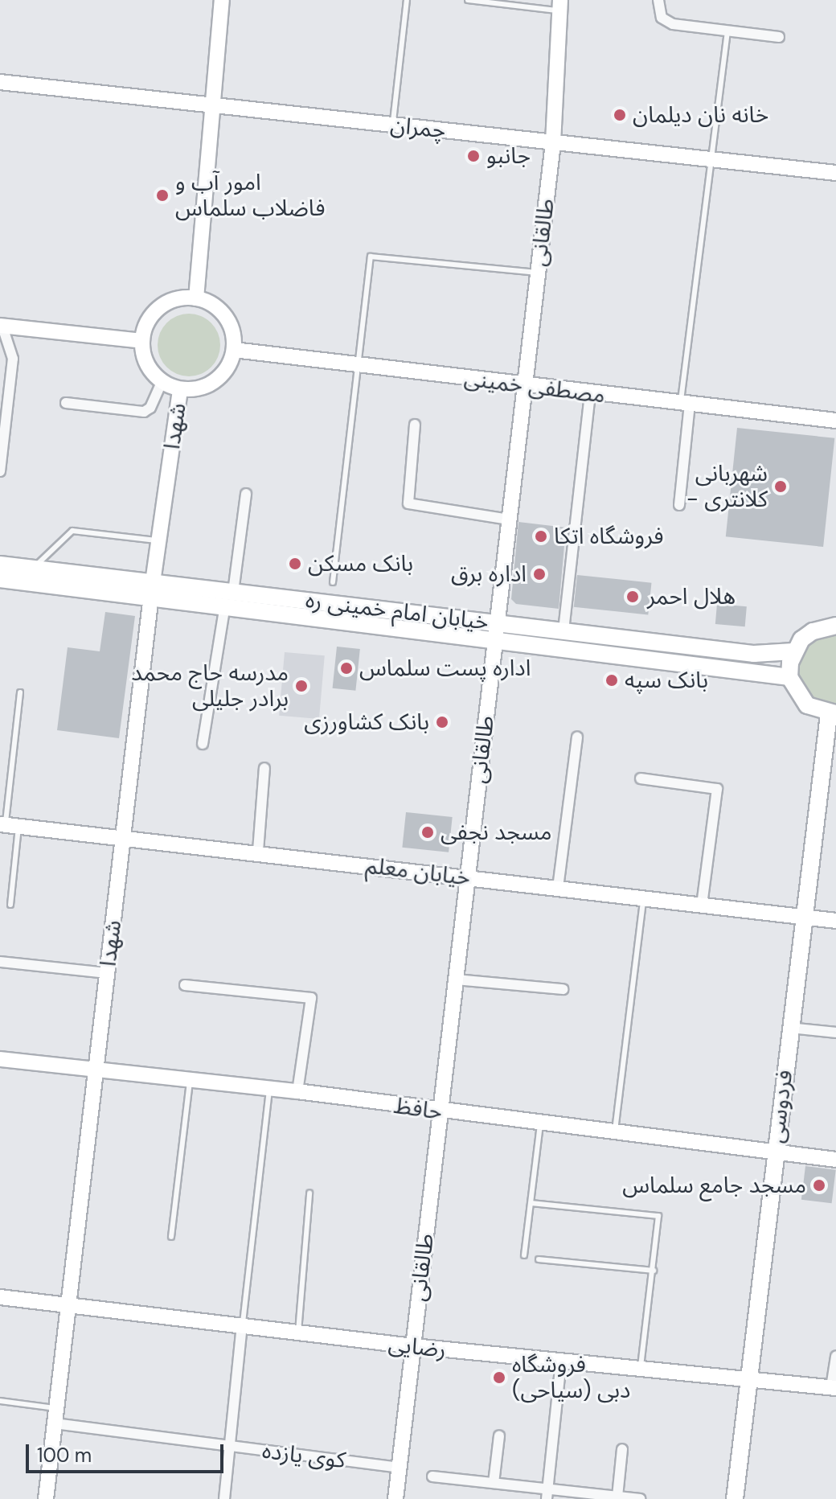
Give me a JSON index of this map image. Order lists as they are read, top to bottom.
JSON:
{
  "streets": {
    "main road": ["خیابان امام خمینی ره", "فردوسی"],
    "street": [
      "چمران",
      "طالقانی",
      "مصطفی خمینی",
      "شهدا",
      "خیابان معلم",
      "حافظ",
      "رضایی",
      "کوی یازده"
    ]
  },
  "crossings": [
    ["چمران", "طالقانی"],
    ["طالقانی", "مصطفی خمینی"],
    ["طالقانی", "خیابان امام خمینی ره"],
    ["طالقانی", "خیابان معلم"],
    ["طالقانی", "حافظ"],
    ["طالقانی", "رضایی"],
    ["طالقانی", "کوی یازده"],
    ["مصطفی خمینی", "شهدا"],
    ["شهدا", "خیابان امام خمینی ره"],
    ["شهدا", "خیابان معلم"],
    ["شهدا", "حافظ"],
    ["شهدا", "رضایی"],
    ["شهدا", "کوی یازده"],
    ["خیابان معلم", "فردوسی"],
    ["فردوسی", "حافظ"],
    ["فردوسی", "رضایی"]
  ],
  "places": [
    "خانه نان دیلمان",
    "جانبو",
    "امور آب و فاضلاب سلماس",
    "شهربانی - کلانتری",
    "فروشگاه اتکا",
    "بانک مسکن",
    "اداره برق",
    "هلال احمر",
    "اداره پست سلماس",
    "بانک سپه",
    "مدرسه حاج محمد برادر جلیلی",
    "بانک کشاورزی",
    "مسجد نجفی",
    "مسجد جامع سلماس",
    "فروشگاه دبی (سیاحی)"
  ],
  "scale_bar": "100 m"
}
